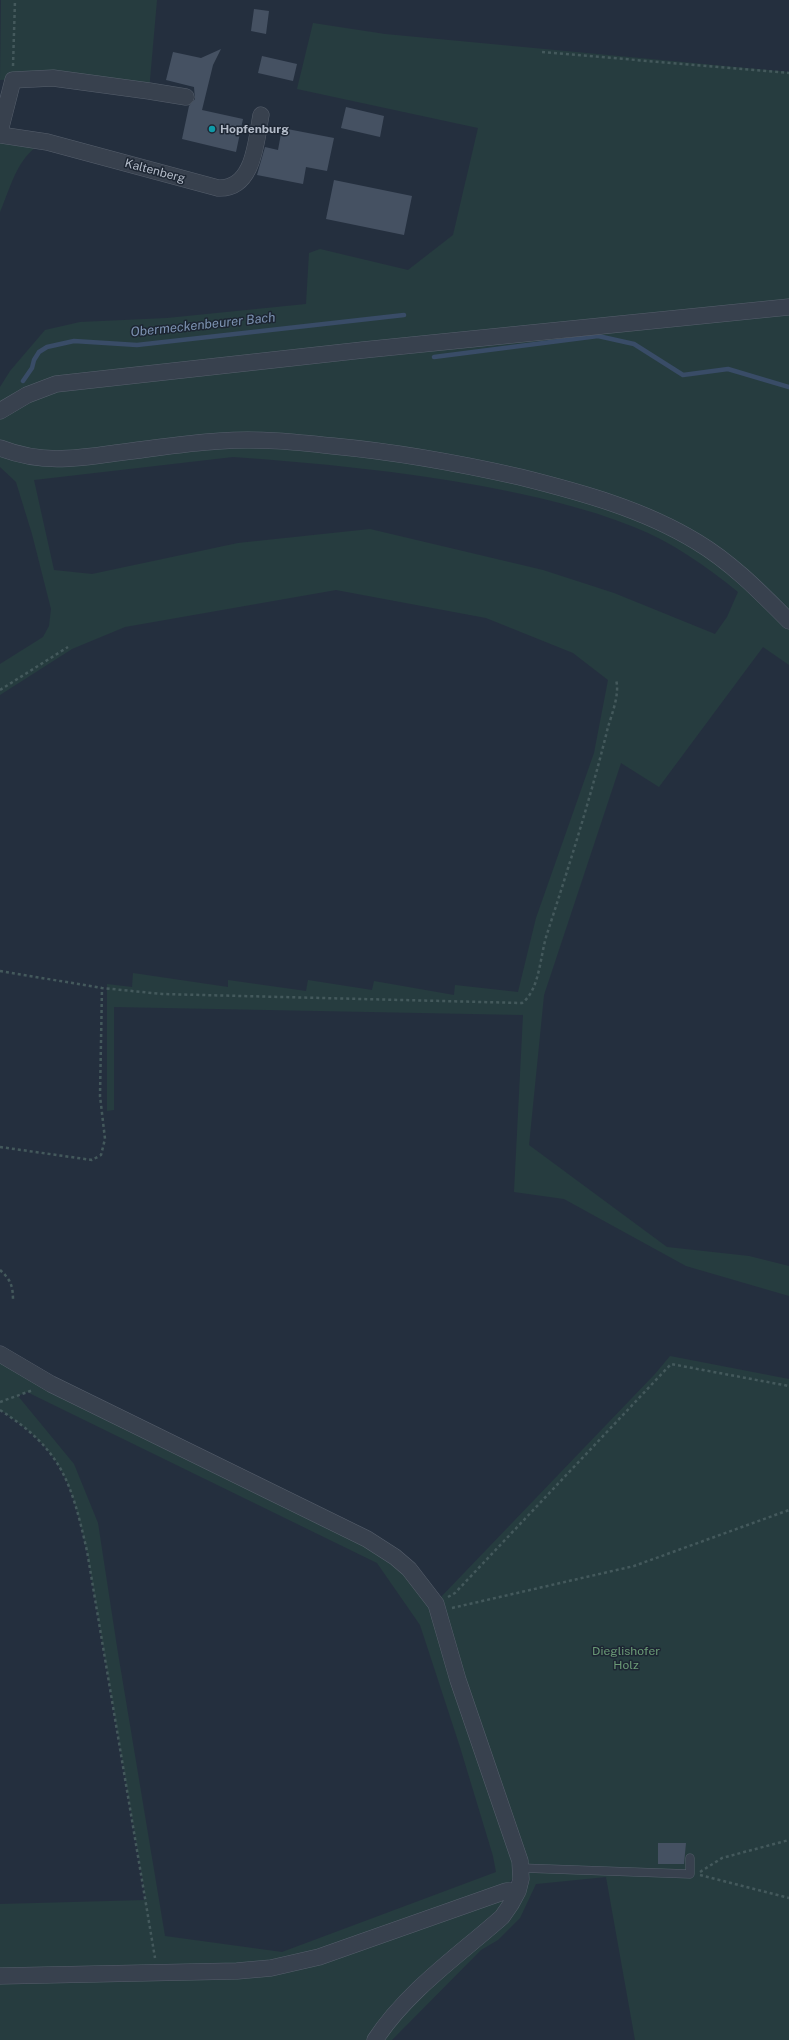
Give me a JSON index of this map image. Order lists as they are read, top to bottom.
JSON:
{
  "streets": {
    "street": ["Kaltenberg"]
  },
  "water": ["Obermeckenbeurer Bach"],
  "parks": ["Dieglishofer Holz"],
  "places": ["Hopfenburg"]
}
